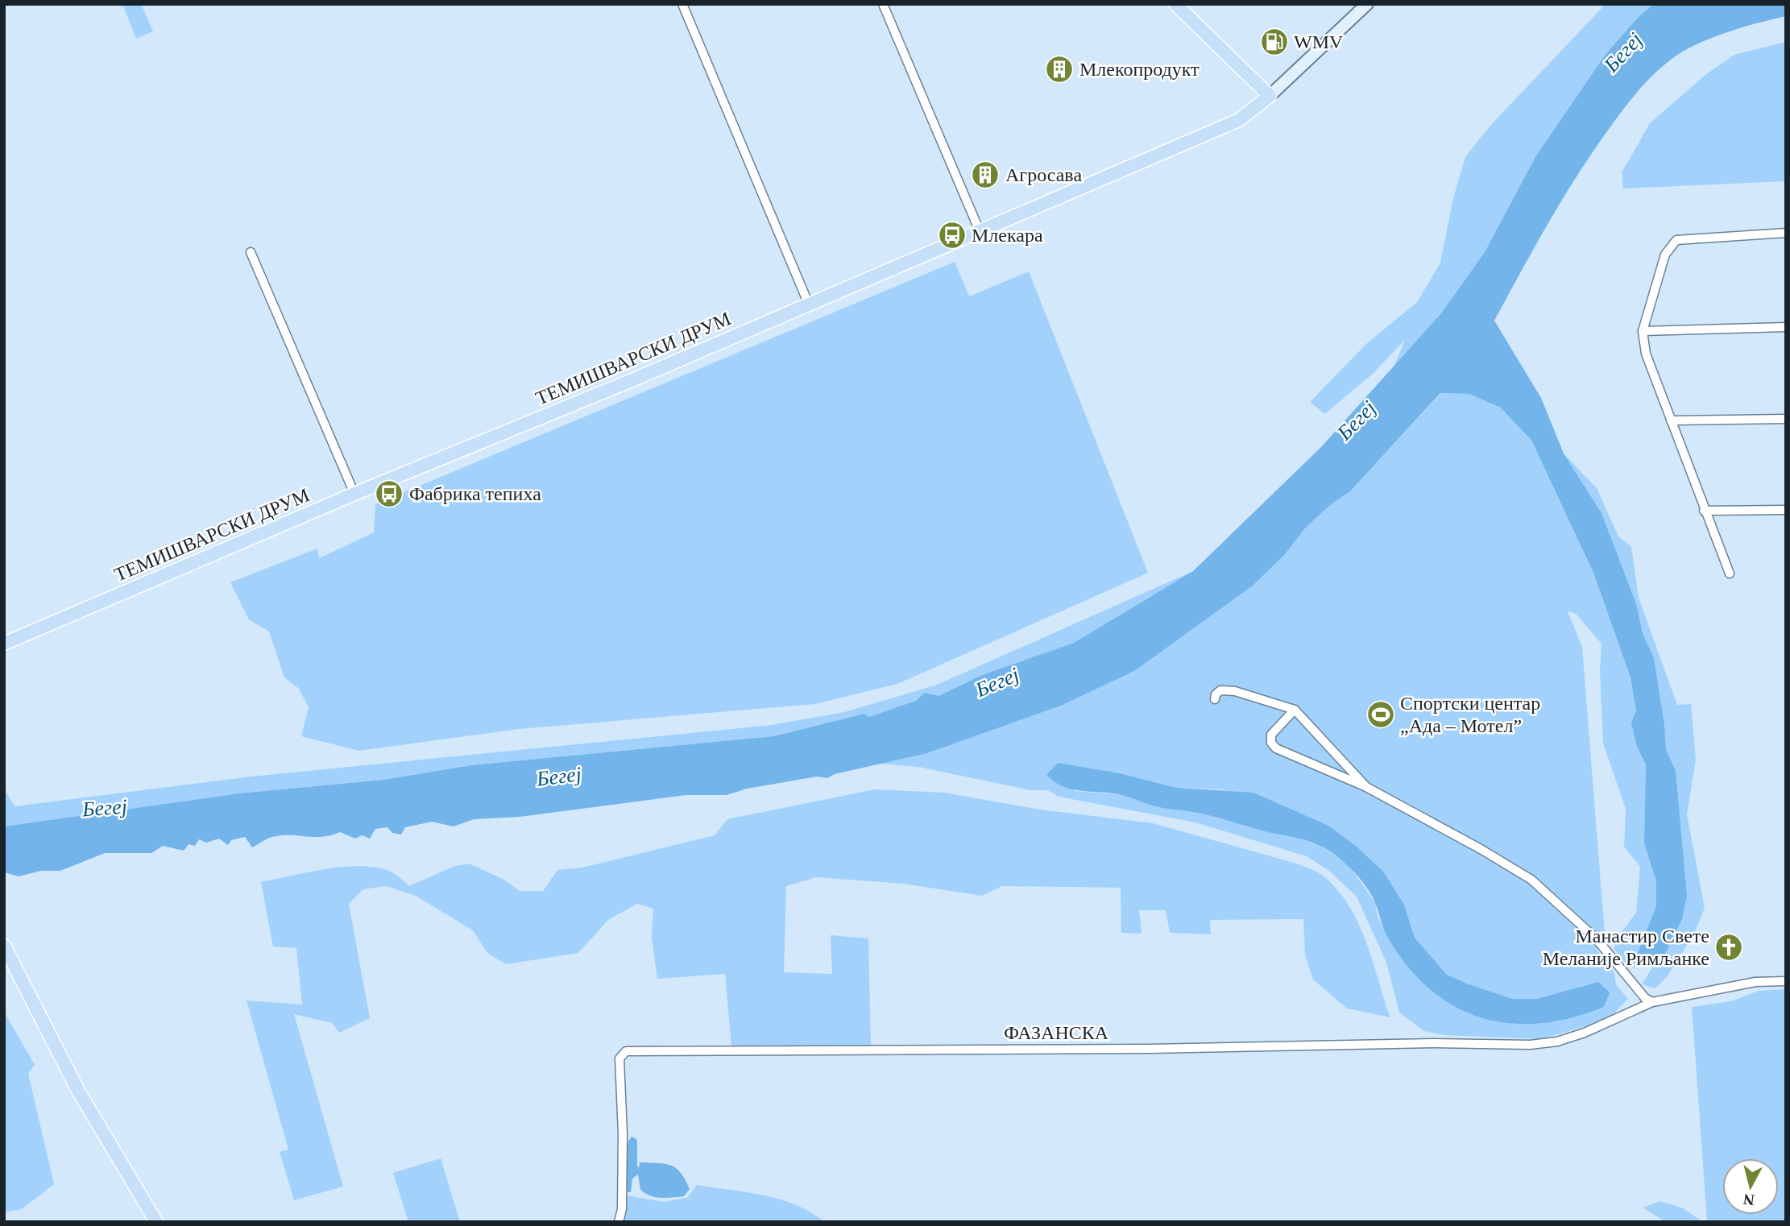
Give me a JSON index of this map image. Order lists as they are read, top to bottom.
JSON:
{
  "streets": {
    "main road": ["ТЕМИШВАРСКИ ДРУМ"],
    "street": ["ФАЗАНСКА"]
  },
  "water": ["Бегеј"],
  "places": {
    "fuel station": ["WMV"],
    "building": ["Млекопродукт", "Агросава"],
    "bus stop": ["Млекара", "Фабрика тепиха"],
    "sports": ["Спортски центар „Ада – Мотел”"],
    "church": ["Манастир Свете Меланије Римљанке"]
  },
  "north": "bottom"
}
